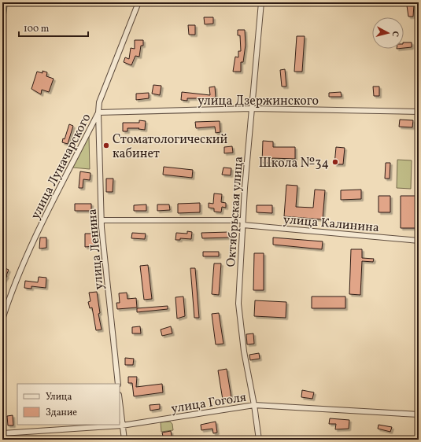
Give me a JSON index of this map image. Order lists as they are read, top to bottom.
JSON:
{
  "streets": {
    "street": [
      "улица Дзержинского",
      "улица Луначарского",
      "Октябрьская улица",
      "улица Калинина",
      "улица Ленина",
      "улица Гоголя"
    ]
  },
  "crossings": [
    ["улица Дзержинского", "улица Луначарского"],
    ["улица Дзержинского", "Октябрьская улица"],
    ["улица Дзержинского", "улица Ленина"],
    ["улица Луначарского", "улица Ленина"],
    ["Октябрьская улица", "улица Калинина"],
    ["Октябрьская улица", "улица Гоголя"],
    ["улица Калинина", "улица Ленина"]
  ],
  "places": ["Стоматологический кабинет", "Школа №34"],
  "legend": ["Улица", "Здание"],
  "scale_bar": "100 m",
  "north": "right"
}
